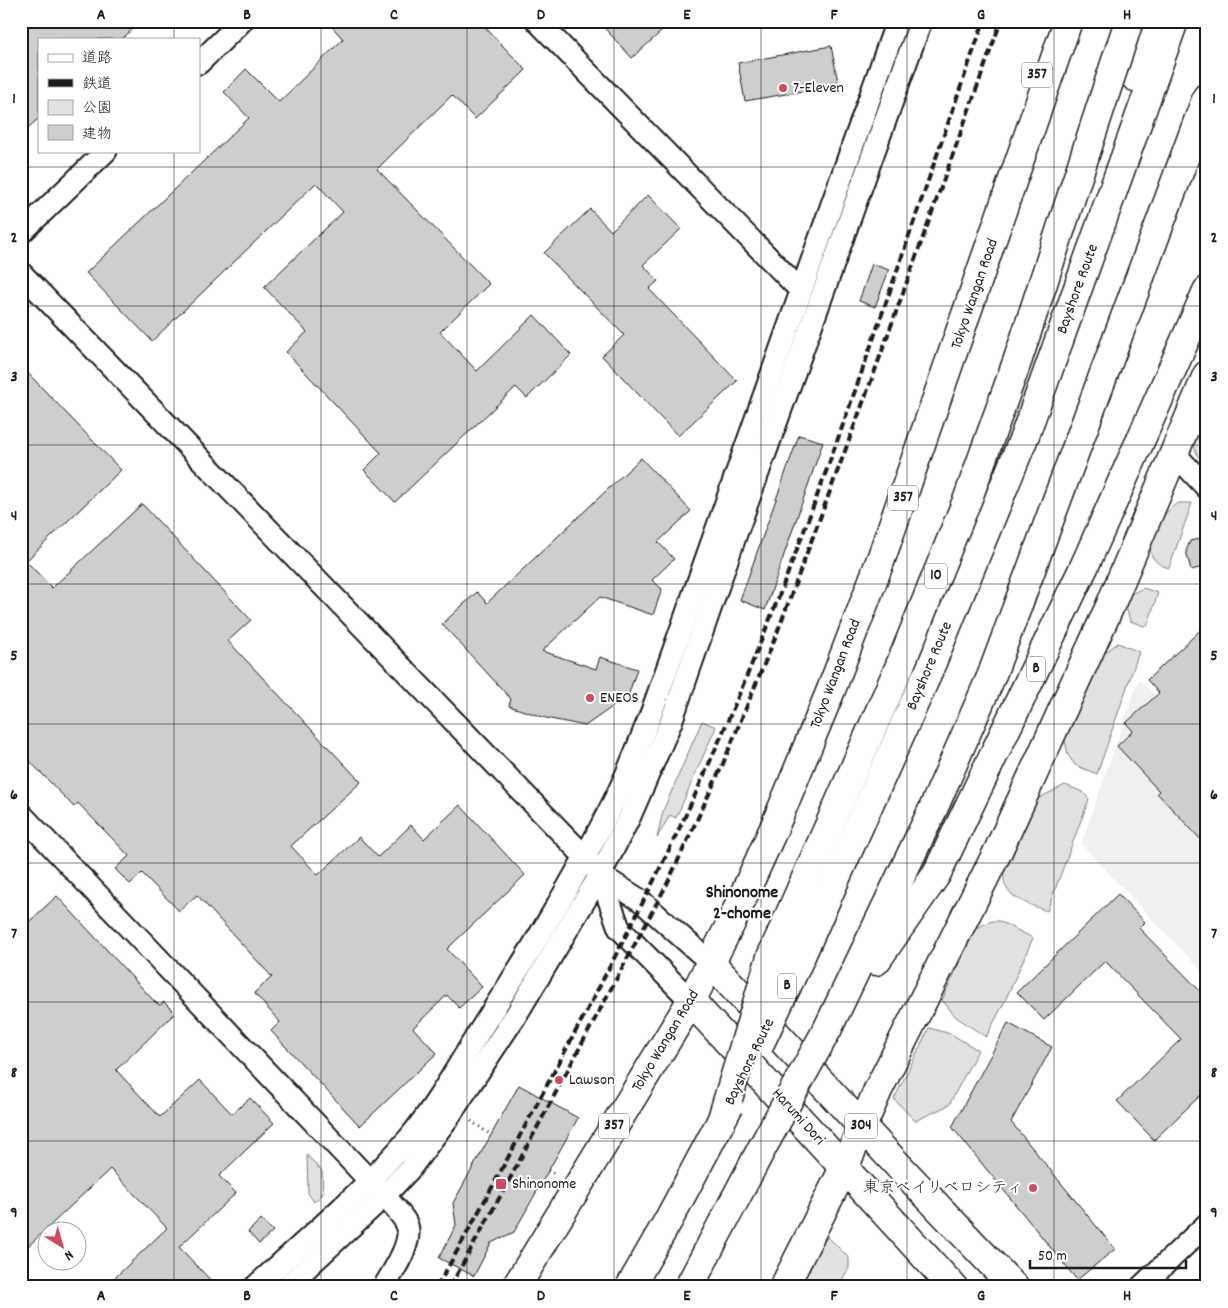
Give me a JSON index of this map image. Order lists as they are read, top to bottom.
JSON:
{
  "streets": {
    "main road": [
      "357",
      "Bayshore Route",
      "Tokyo Wangan Road",
      "10",
      "B",
      "Harumi Dori",
      "304"
    ]
  },
  "crossings": [
    ["357", "Tokyo Wangan Road"],
    ["Bayshore Route", "10"],
    ["Tokyo Wangan Road", "Harumi Dori"],
    ["Tokyo Wangan Road", "304"],
    ["Harumi Dori", "304"]
  ],
  "districts": ["Shinonome 2-chome"],
  "places": {
    "other": [
      "7-Eleven",
      "ENEOS",
      "Lawson",
      "東京ベイリベロシティ"
    ],
    "transit": ["Shinonome"]
  },
  "legend": [
    "道路",
    "鉄道",
    "公園",
    "建物"
  ],
  "scale_bar": "50 m",
  "north": "bottom right",
  "grid": {
    "columns": [
      "A",
      "B",
      "C",
      "D",
      "E",
      "F",
      "G",
      "H"
    ],
    "rows": [
      "1",
      "2",
      "3",
      "4",
      "5",
      "6",
      "7",
      "8",
      "9"
    ]
  }
}
